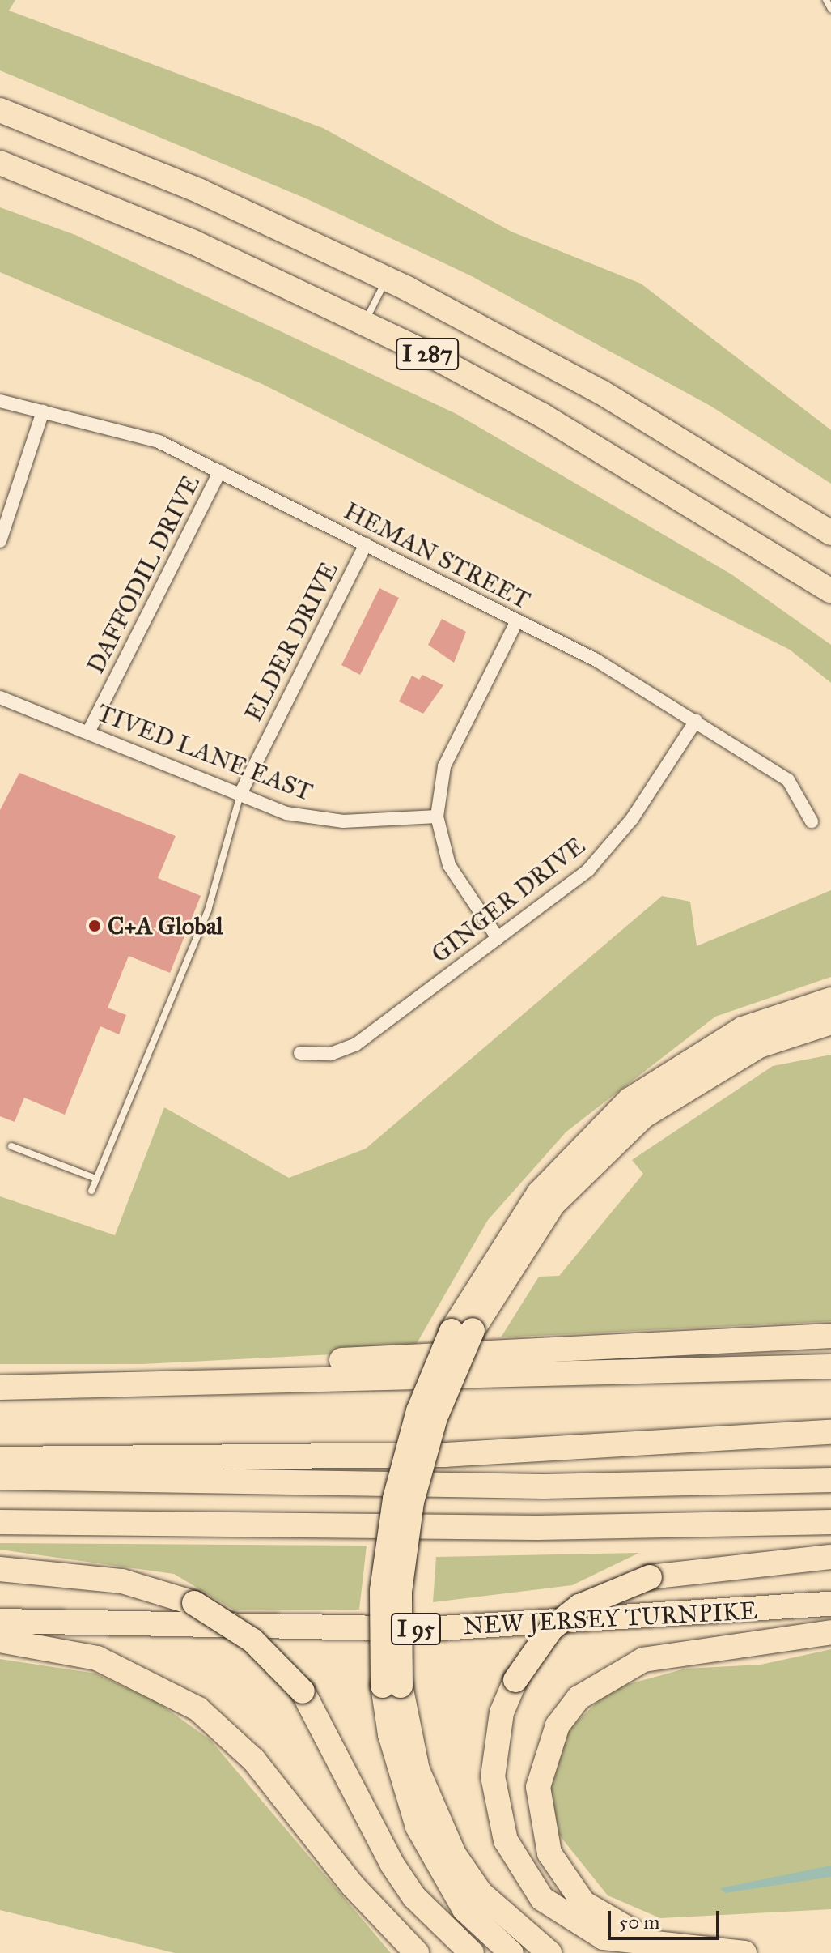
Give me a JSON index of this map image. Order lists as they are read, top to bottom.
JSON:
{
  "streets": {
    "highway": ["I 287", "NEW JERSEY TURNPIKE", "I 95"],
    "street": [
      "HEMAN STREET",
      "DAFFODIL DRIVE",
      "ELDER DRIVE",
      "TIVED LANE EAST",
      "GINGER DRIVE"
    ]
  },
  "crossings": [
    ["HEMAN STREET", "DAFFODIL DRIVE"],
    ["HEMAN STREET", "ELDER DRIVE"],
    ["HEMAN STREET", "GINGER DRIVE"],
    ["DAFFODIL DRIVE", "TIVED LANE EAST"],
    ["ELDER DRIVE", "TIVED LANE EAST"]
  ],
  "places": ["C+A Global"],
  "scale_bar": "50 m"
}
